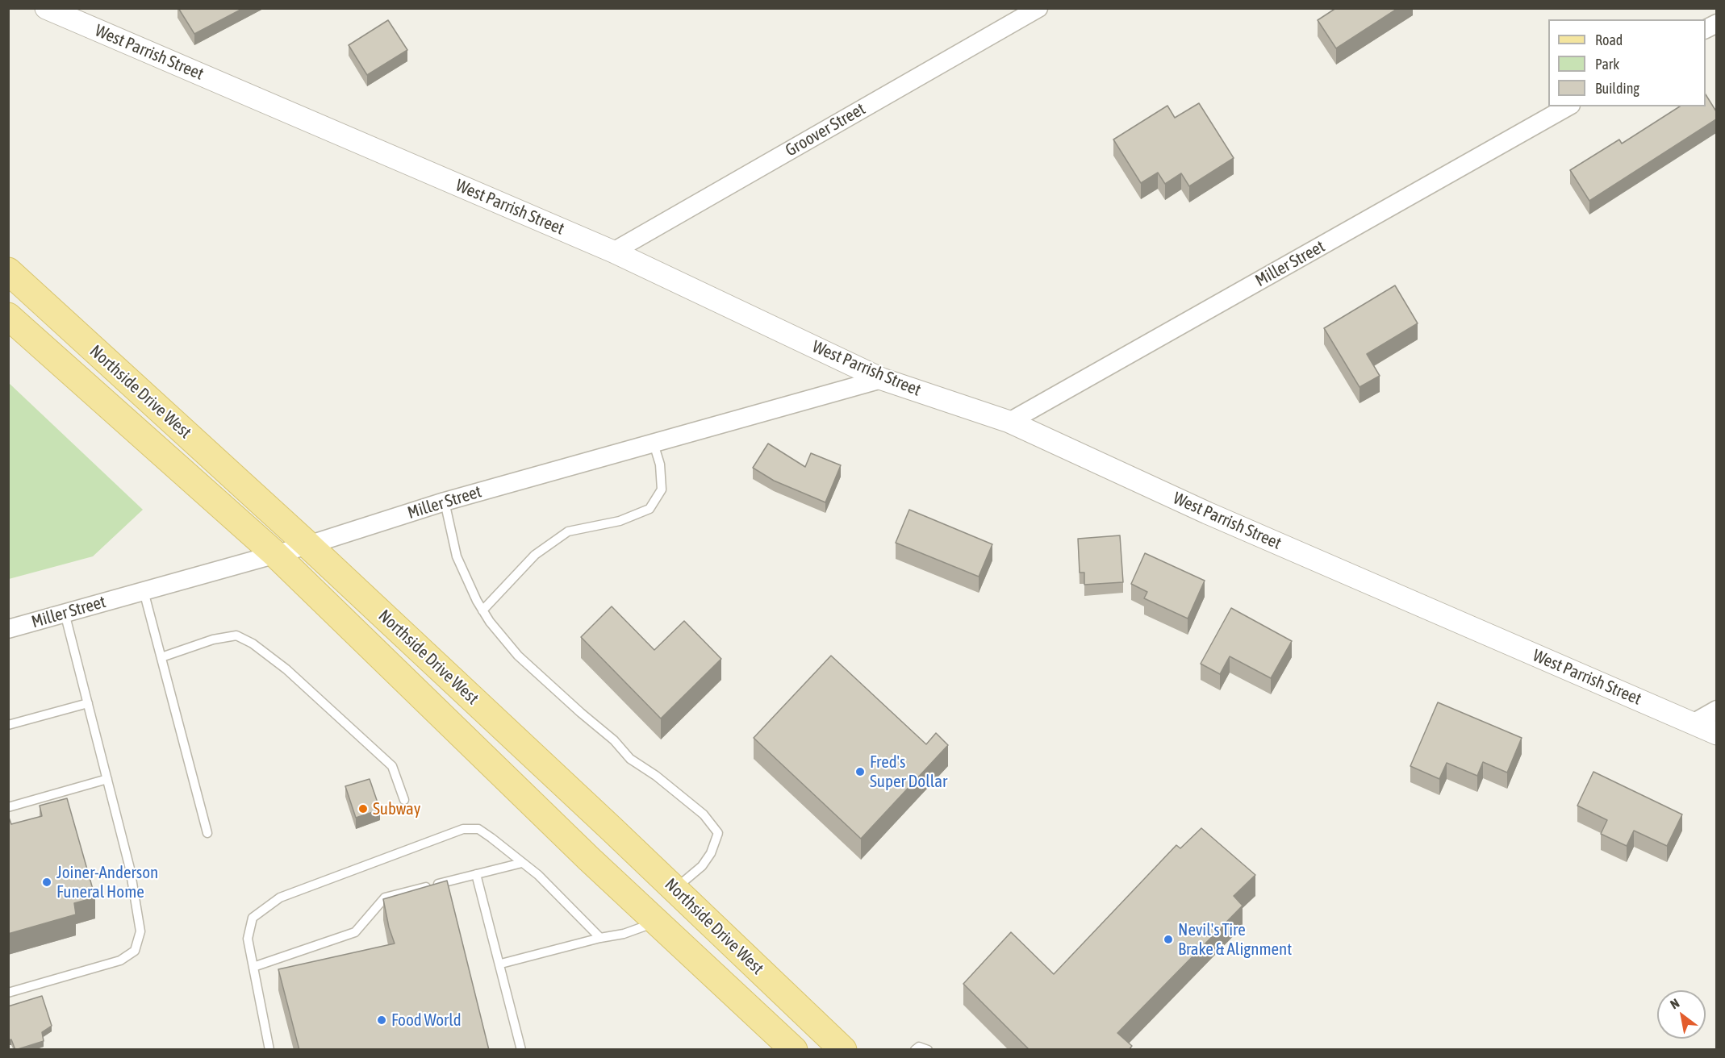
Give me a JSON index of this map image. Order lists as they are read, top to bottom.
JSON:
{
  "streets": {
    "main road": ["Northside Drive West"],
    "street": ["West Parrish Street", "Groover Street", "Miller Street"]
  },
  "crossings": [
    ["West Parrish Street", "Groover Street"],
    ["West Parrish Street", "Miller Street"],
    ["Miller Street", "Northside Drive West"]
  ],
  "places": [
    "Fred's Super Dollar",
    "Subway",
    "Joiner-Anderson Funeral Home",
    "Nevil's Tire Brake & Alignment",
    "Food World"
  ],
  "legend": ["Road", "Park", "Building"],
  "north": "top left"
}
